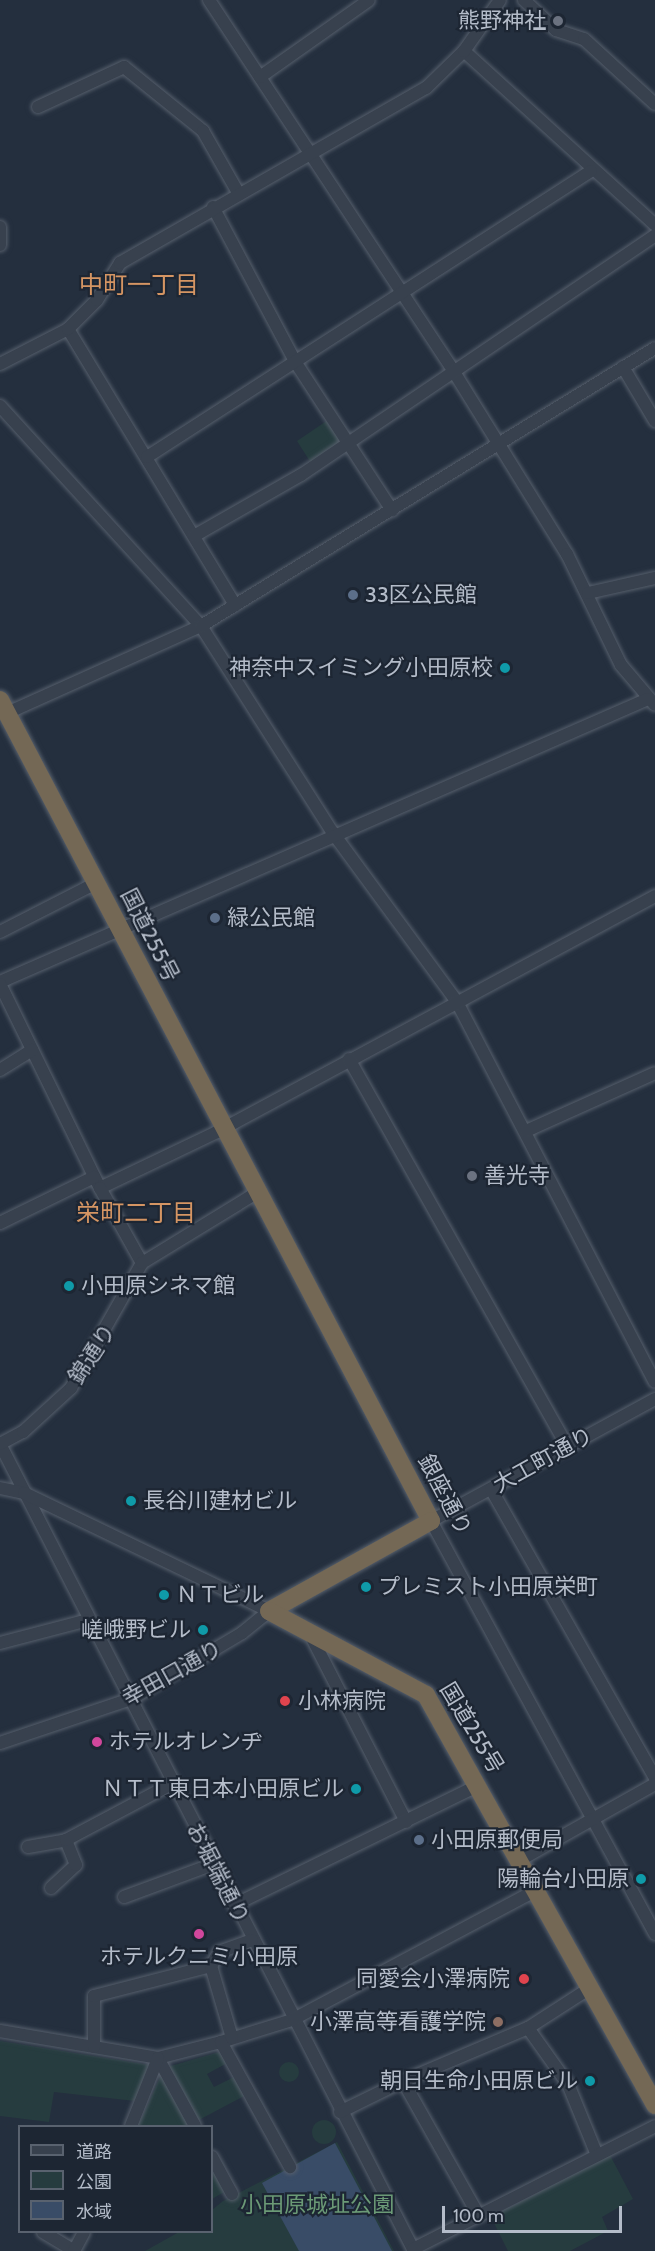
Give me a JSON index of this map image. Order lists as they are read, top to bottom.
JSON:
{
  "streets": {
    "highway": ["国道255号", "銀座通り"],
    "street": [
      "錦通り",
      "大工町通り",
      "幸田口通り",
      "お堀端通り"
    ]
  },
  "crossings": [
    ["国道255号", "錦通り"],
    ["国道255号", "銀座通り"],
    ["国道255号", "幸田口通り"],
    ["錦通り", "銀座通り"],
    ["錦通り", "お堀端通り"],
    ["大工町通り", "銀座通り"],
    ["幸田口通り", "お堀端通り"]
  ],
  "districts": ["中町一丁目", "栄町二丁目"],
  "parks": ["小田原城址公園"],
  "places": [
    "熊野神社",
    "33区公民館",
    "神奈中スイミング小田原校",
    "緑公民館",
    "善光寺",
    "小田原シネマ館",
    "長谷川建材ビル",
    "プレミスト小田原栄町",
    "ＮＴビル",
    "嵯峨野ビル",
    "小林病院",
    "ホテルオレンヂ",
    "ＮＴＴ東日本小田原ビル",
    "小田原郵便局",
    "陽輪台小田原",
    "ホテルクニミ小田原",
    "同愛会小澤病院",
    "小澤高等看護学院",
    "朝日生命小田原ビル"
  ],
  "legend": ["道路", "公園", "水域"],
  "scale_bar": "100 m"
}
